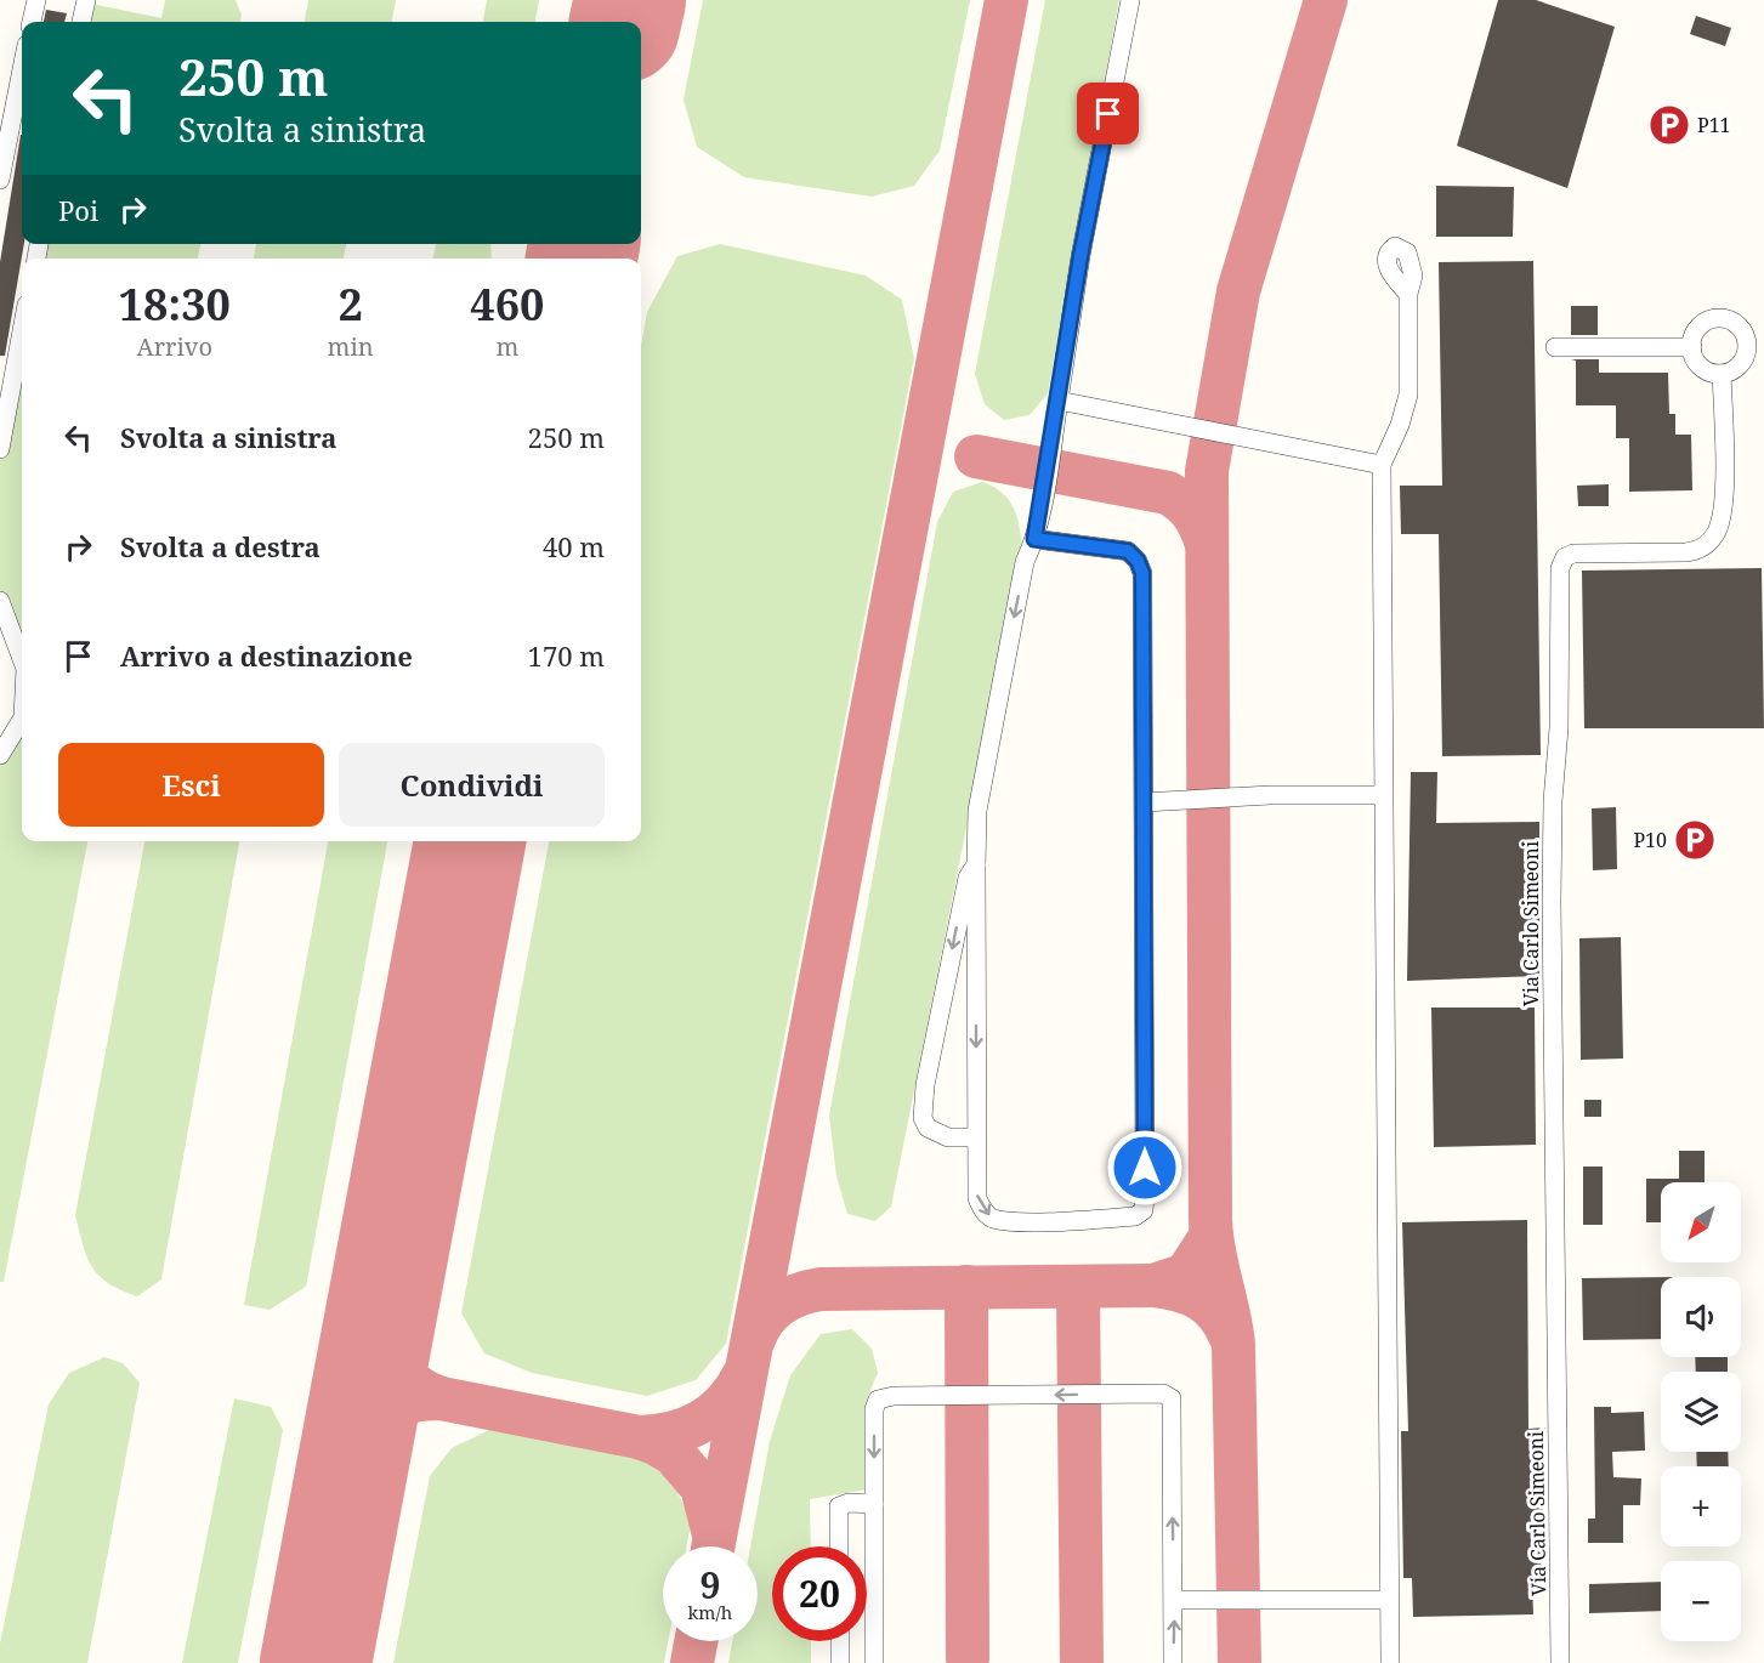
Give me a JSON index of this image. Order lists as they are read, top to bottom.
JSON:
{
  "streets": {
    "lane": ["Via Carlo Simeoni"]
  },
  "places": {
    "parking": ["P11", "P10"]
  },
  "north": "bottom left",
  "page": {
    "turn": ["250 m", "Svolta a sinistra"],
    "then": "Poi",
    "eta": [
      "18:30",
      "Arrivo",
      "2",
      "min",
      "460",
      "m"
    ],
    "list": [
      {
        "name": "Svolta a sinistra",
        "value": "250 m"
      },
      {
        "name": "Svolta a destra",
        "value": "40 m"
      },
      {
        "name": "Arrivo a destinazione",
        "value": "170 m"
      }
    ],
    "buttons": ["Esci", "Condividi"],
    "map_buttons": ["+", "−"],
    "speed": "9 km/h",
    "limit": "20"
  }
}
